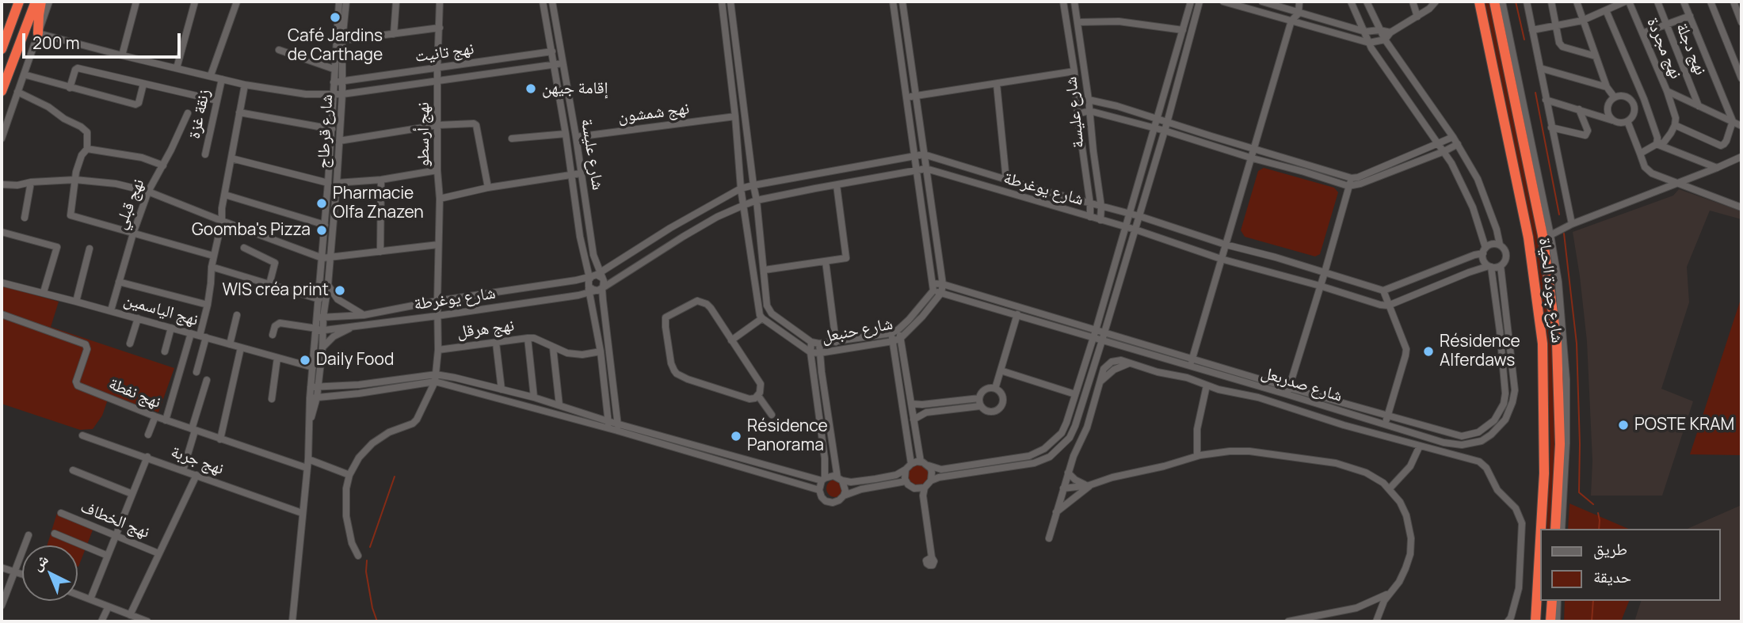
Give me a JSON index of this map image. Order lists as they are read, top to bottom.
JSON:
{
  "streets": {
    "highway": ["شارع جودة الحياة"],
    "street": [
      "نهج مجردة",
      "نهج دجلة",
      "نهج تانيت",
      "شارع عليسة",
      "نهج شمشون",
      "زنقة غزة",
      "شارع قرطاج",
      "نهج أرسطو",
      "شارع يوغرطة",
      "نهج قبلي",
      "نهج الياسمين",
      "نهج هرقل",
      "شارع حنبعل",
      "شارع صدربعل",
      "نهج نفطة",
      "نهج جربة",
      "نهج الخطاف"
    ]
  },
  "crossings": [
    ["نهج مجردة", "نهج دجلة"],
    ["نهج تانيت", "شارع عليسة"],
    ["نهج تانيت", "شارع قرطاج"],
    ["نهج تانيت", "نهج أرسطو"],
    ["شارع عليسة", "نهج شمشون"],
    ["شارع عليسة", "شارع يوغرطة"],
    ["شارع قرطاج", "شارع يوغرطة"],
    ["شارع قرطاج", "نهج الياسمين"],
    ["شارع قرطاج", "نهج نفطة"],
    ["شارع قرطاج", "نهج جربة"],
    ["نهج أرسطو", "شارع يوغرطة"],
    ["نهج أرسطو", "نهج هرقل"],
    ["شارع يوغرطة", "شارع حنبعل"],
    ["نهج قبلي", "نهج الياسمين"],
    ["شارع حنبعل", "شارع صدربعل"]
  ],
  "places": [
    "Café Jardins de Carthage",
    "إقامة جيهن",
    "Pharmacie Olfa Znazen",
    "Goomba's Pizza",
    "WIS créa print",
    "Résidence Alferdaws",
    "Daily Food",
    "POSTE KRAM",
    "Résidence Panorama"
  ],
  "legend": ["طريق", "حديقة"],
  "scale_bar": "200 m",
  "north": "top left"
}
